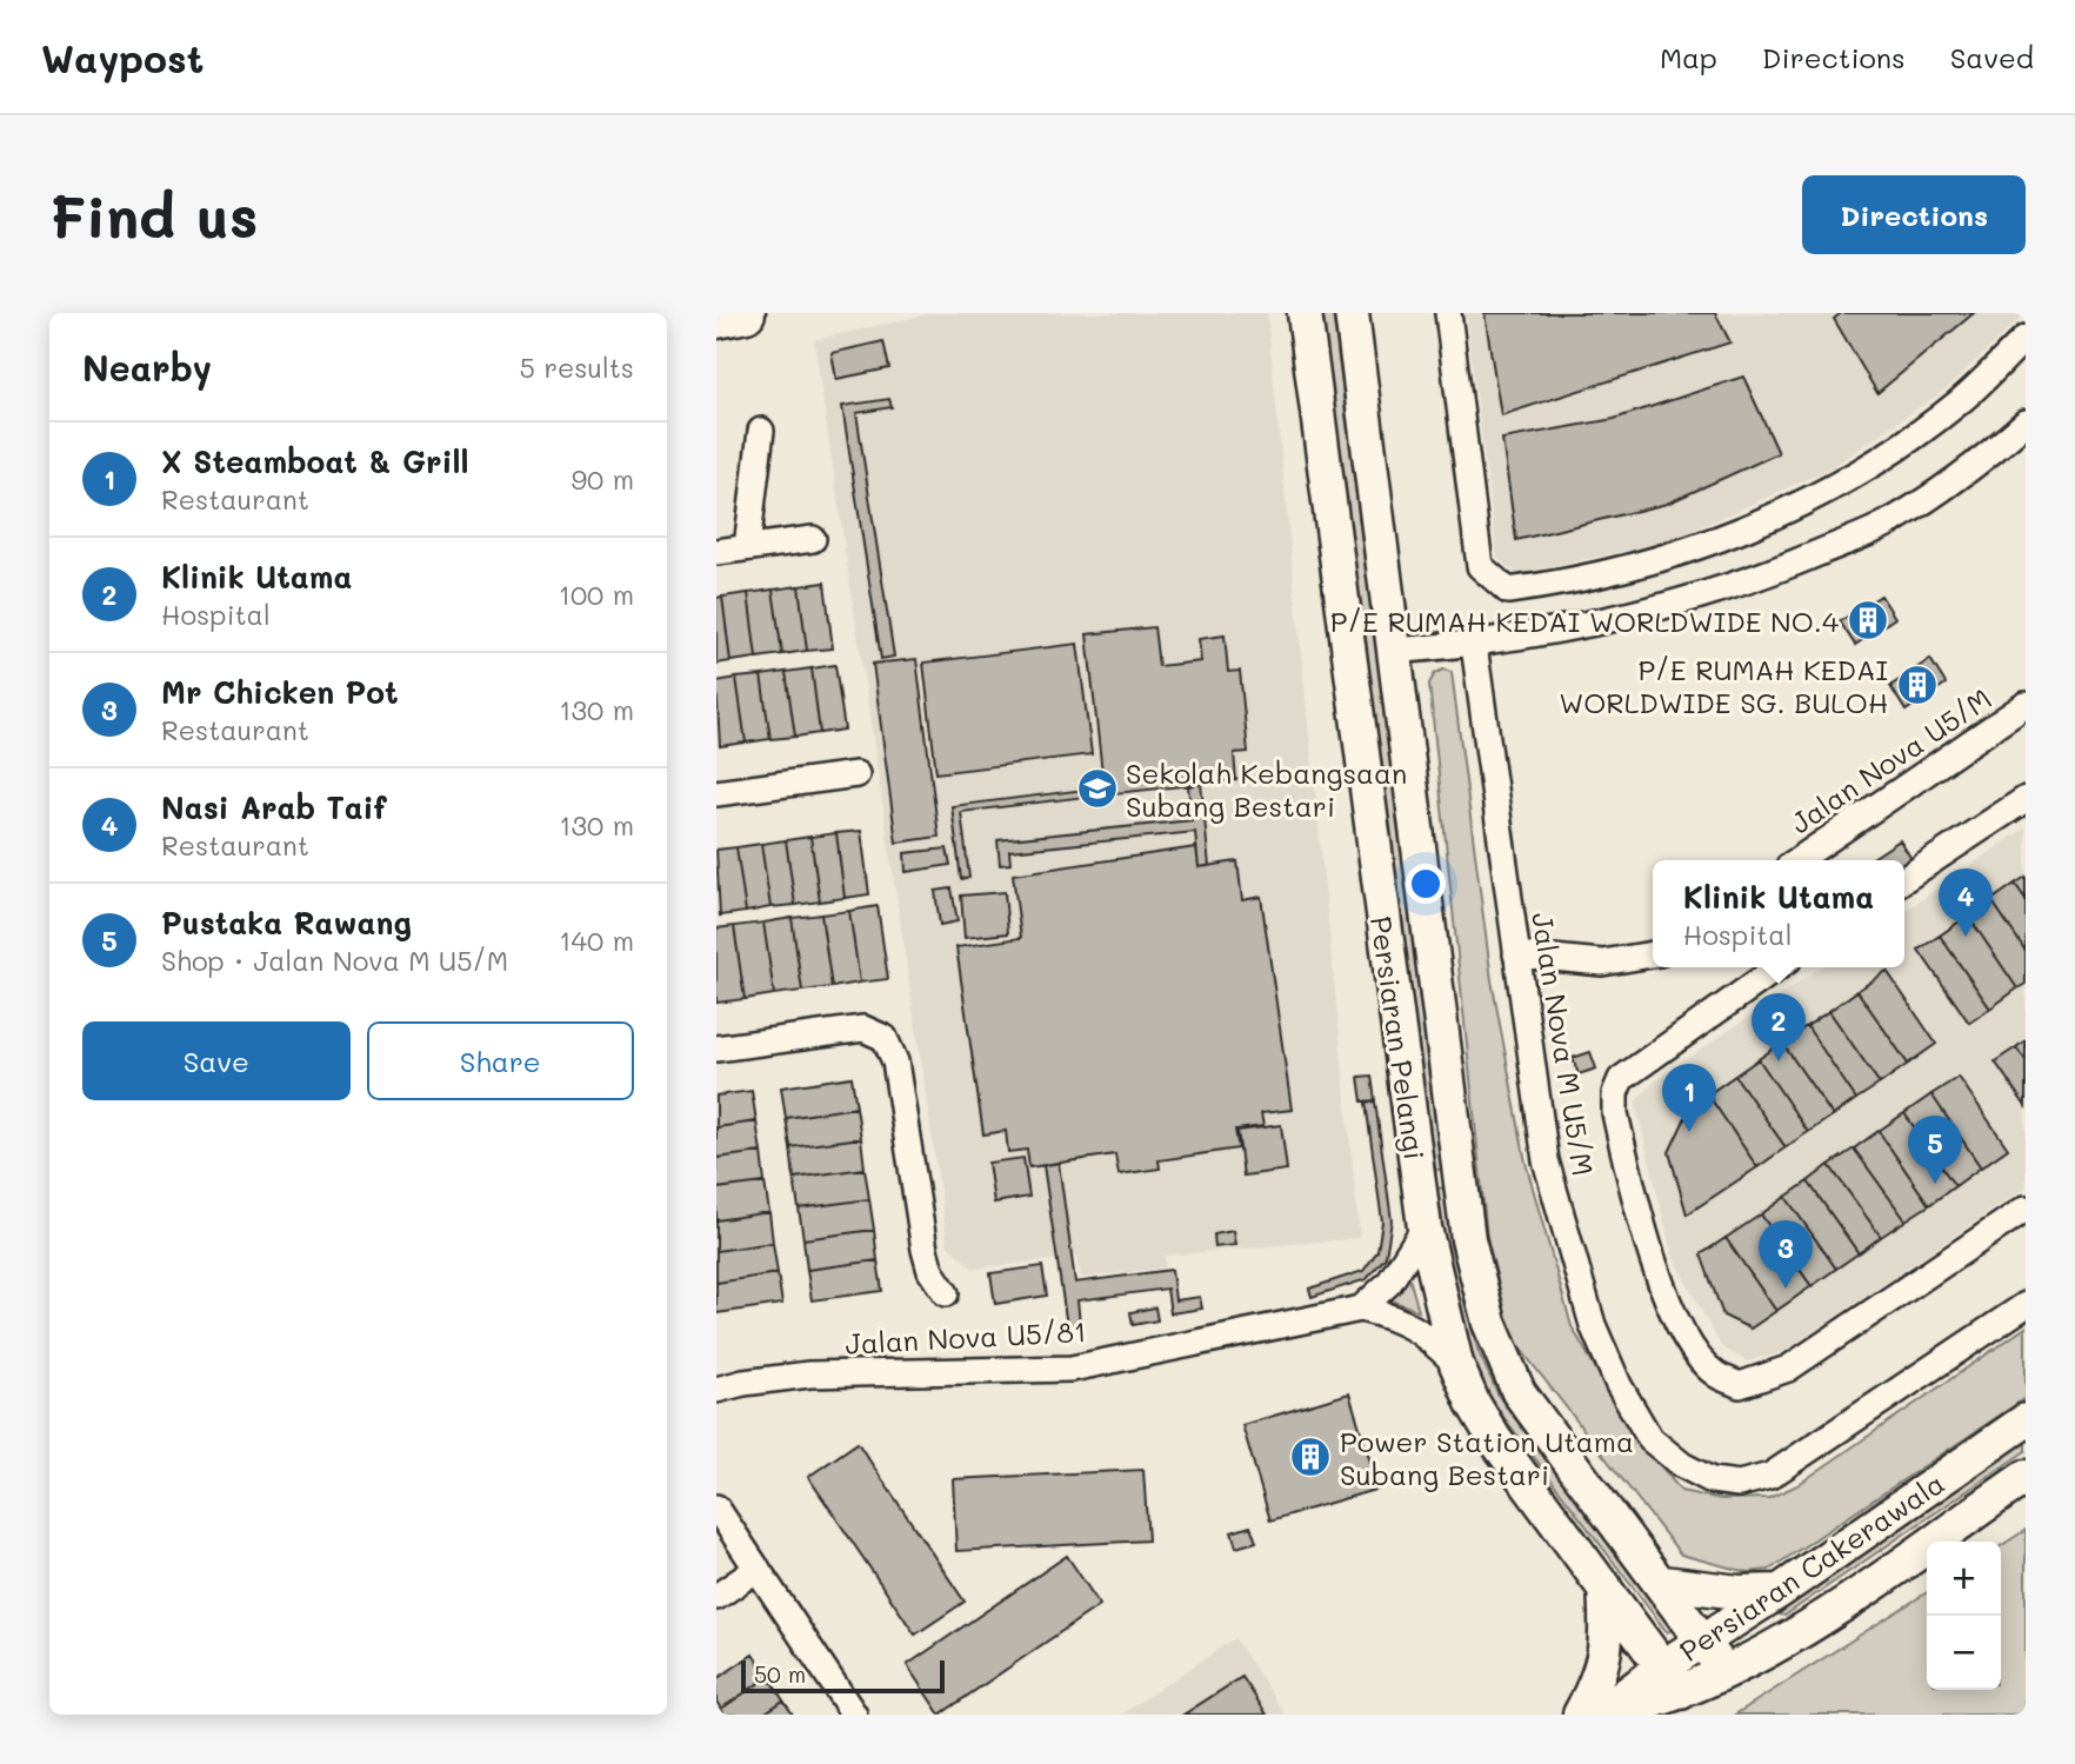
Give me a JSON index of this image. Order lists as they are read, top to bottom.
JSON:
{
  "streets": {
    "street": [
      "Jalan Nova U5/M",
      "Persiaran Pelangi",
      "Jalan Nova M U5/M",
      "Jalan Nova U5/81",
      "Persiaran Cakerawala"
    ]
  },
  "crossings": [
    ["Persiaran Pelangi", "Persiaran Cakerawala"]
  ],
  "places": {
    "building": ["P/E RUMAH KEDAI WORLDWIDE NO.4", "P/E RUMAH KEDAI WORLDWIDE SG. BULOH", "Power Station Utama Subang Bestari"],
    "school or university": ["Sekolah Kebangsaan Subang Bestari"]
  },
  "scale_bar": "50 m",
  "page": {
    "header": "Waypost",
    "nav": ["Map", "Directions", "Saved"],
    "buttons": [
      "Directions",
      ["Save", "Share"]
    ],
    "title": "Find us",
    "heading": ["Nearby", "5 results"],
    "list": [
      {
        "mark": "1",
        "name": "X Steamboat & Grill",
        "note": "Restaurant",
        "value": "90 m"
      },
      {
        "mark": "2",
        "name": "Klinik Utama",
        "note": "Hospital",
        "value": "100 m"
      },
      {
        "mark": "3",
        "name": "Mr Chicken Pot",
        "note": "Restaurant",
        "value": "130 m"
      },
      {
        "mark": "4",
        "name": "Nasi Arab Taif",
        "note": "Restaurant",
        "value": "130 m"
      },
      {
        "mark": "5",
        "name": "Pustaka Rawang",
        "note": "Shop · Jalan Nova M U5/M",
        "value": "140 m"
      }
    ],
    "popup": ["Klinik Utama", "Hospital"],
    "pins": [
      "4",
      "2",
      "1",
      "5",
      "3"
    ],
    "map_buttons": ["+", "−"],
    "scale": "50 m"
  }
}
